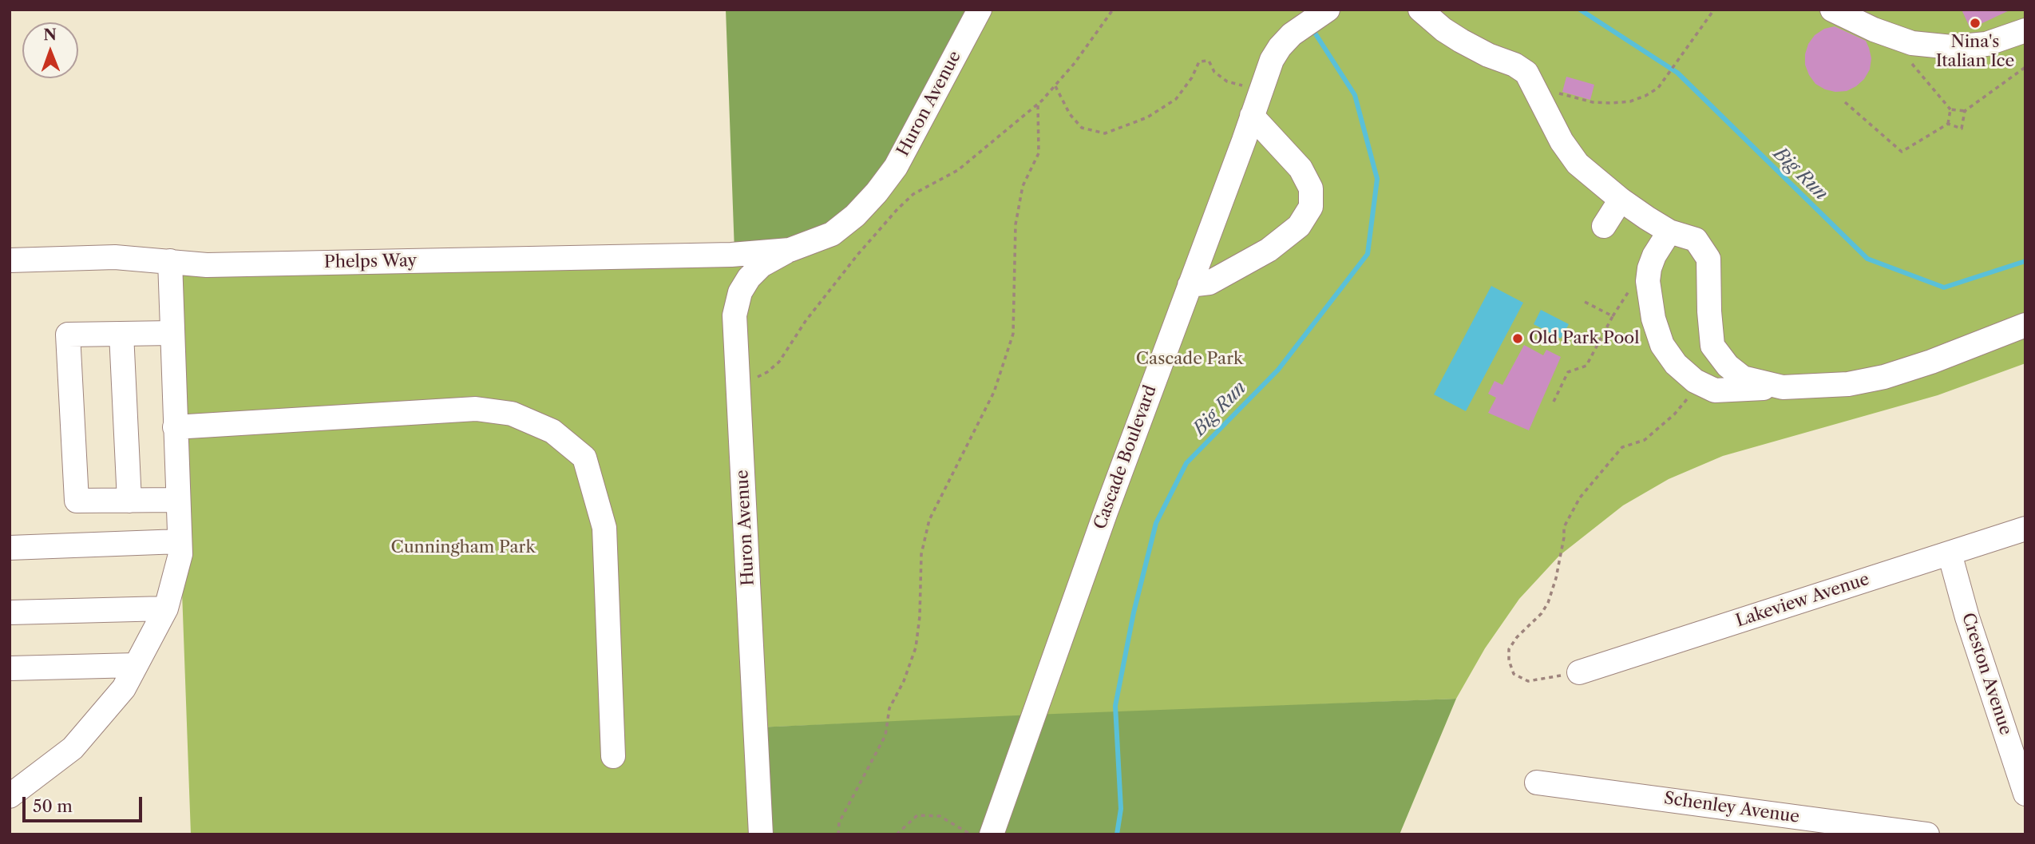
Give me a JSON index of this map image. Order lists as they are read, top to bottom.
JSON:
{
  "streets": {
    "street": [
      "Huron Avenue",
      "Phelps Way",
      "Cascade Boulevard",
      "Lakeview Avenue",
      "Creston Avenue",
      "Schenley Avenue"
    ]
  },
  "crossings": [
    ["Huron Avenue", "Phelps Way"],
    ["Lakeview Avenue", "Creston Avenue"]
  ],
  "water": ["Big Run"],
  "parks": ["Cascade Park", "Cunningham Park"],
  "places": ["Nina's Italian Ice", "Old Park Pool"],
  "scale_bar": "50 m",
  "north": "top"
}
